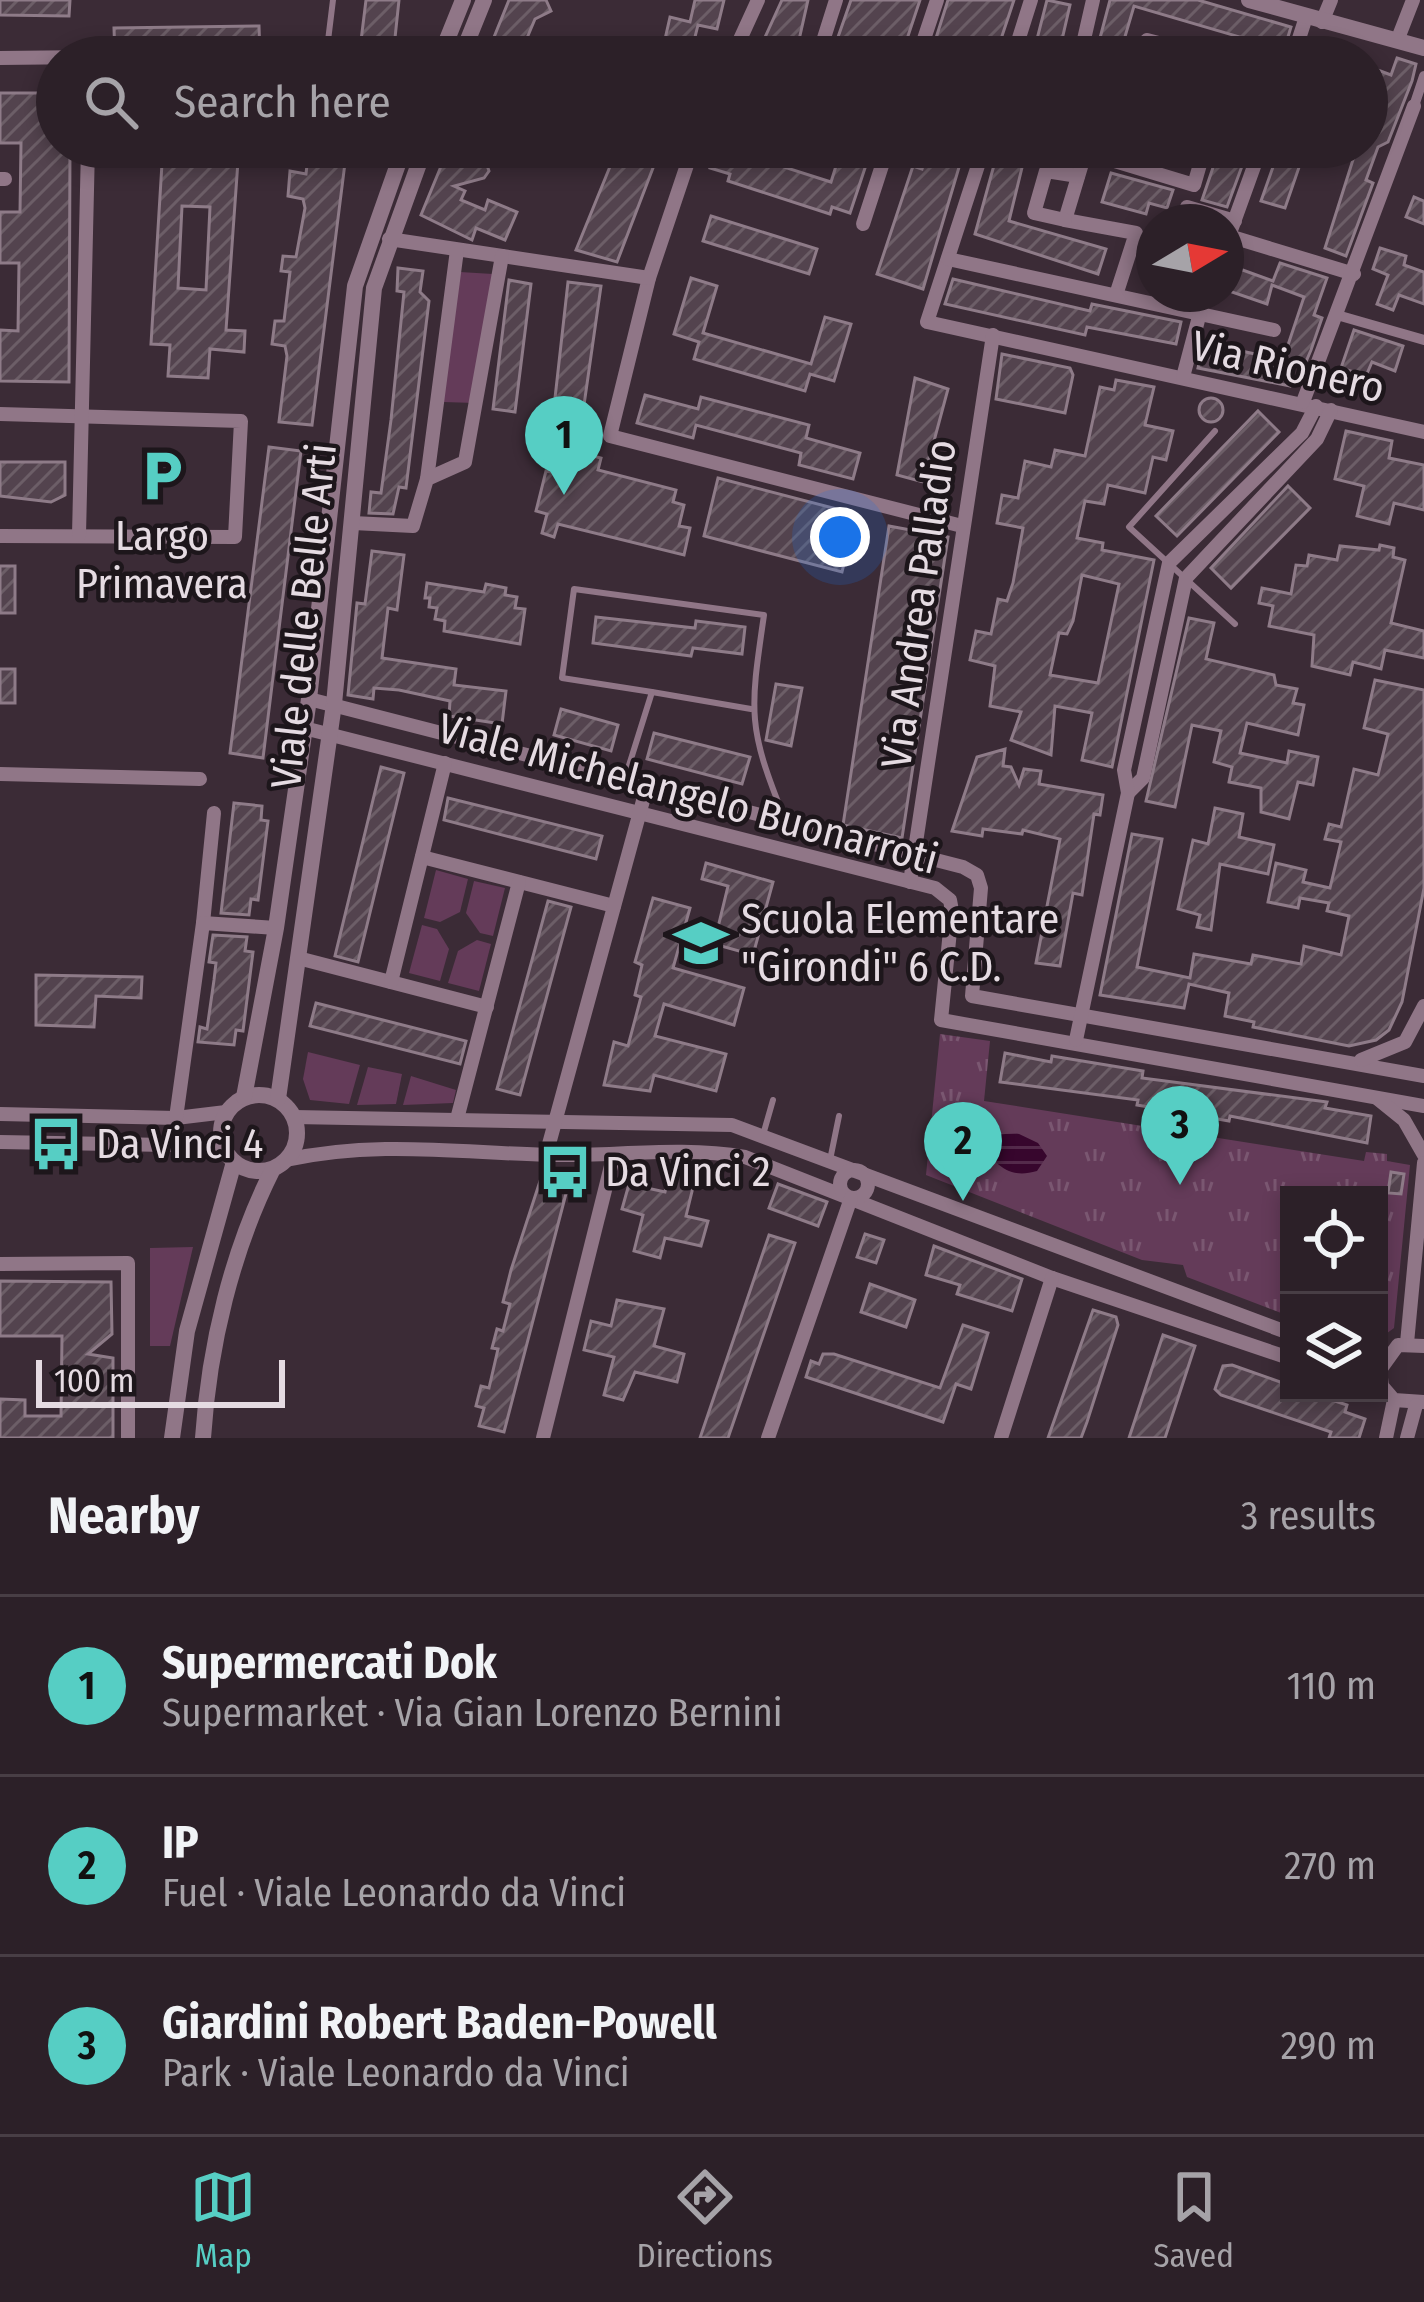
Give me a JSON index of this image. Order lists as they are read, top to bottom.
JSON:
{
  "streets": {
    "street": [
      "Via Rionero",
      "Via Andrea Palladio",
      "Viale delle Belle Arti",
      "Viale Michelangelo Buonarroti"
    ]
  },
  "crossings": [
    ["Via Rionero", "Via Andrea Palladio"],
    ["Via Andrea Palladio", "Viale Michelangelo Buonarroti"],
    ["Viale delle Belle Arti", "Viale Michelangelo Buonarroti"]
  ],
  "places": {
    "parking": ["Largo Primavera"],
    "school or university": ["Scuola Elementare \"Girondi\" 6 C.D."],
    "bus stop": ["Da Vinci 4", "Da Vinci 2"]
  },
  "scale_bar": "100 m",
  "north": "right",
  "page": {
    "search": "Search here",
    "pins": ["1", "3", "2"],
    "scale": "100 m",
    "heading": ["Nearby", "3 results"],
    "list": [
      {
        "mark": "1",
        "name": "Supermercati Dok",
        "note": "Supermarket · Via Gian Lorenzo Bernini",
        "value": "110 m"
      },
      {
        "mark": "2",
        "name": "IP",
        "note": "Fuel · Viale Leonardo da Vinci",
        "value": "270 m"
      },
      {
        "mark": "3",
        "name": "Giardini Robert Baden-Powell",
        "note": "Park · Viale Leonardo da Vinci",
        "value": "290 m"
      }
    ],
    "nav": ["Map", "Directions", "Saved"]
  }
}
